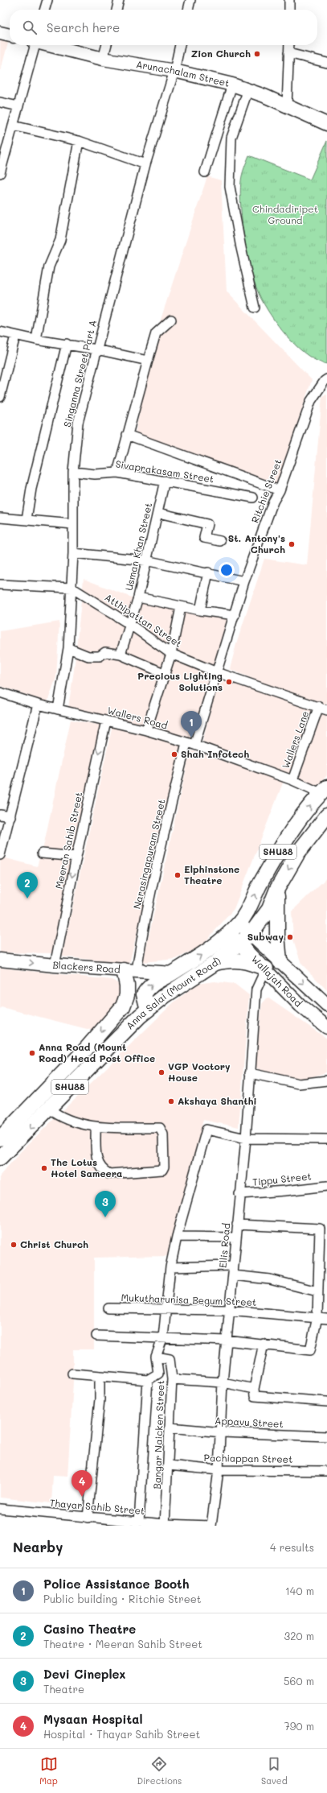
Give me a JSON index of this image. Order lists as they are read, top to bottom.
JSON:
{
  "streets": {
    "main road": [
      "Arunachalam Street",
      "SHU88",
      "Blackers Road",
      "Wallajah Road",
      "Anna Salai (Mount Road)"
    ],
    "street": [
      "Singanna Street Part A",
      "Sivaprakasam Street",
      "Ritchie Street",
      "Usman Khan Street",
      "Atthipattan Street",
      "Wallers Road",
      "Wallers Lane",
      "Meeran Sahib Street",
      "Narasingapuram Street",
      "Tippu Street",
      "Ellis Road",
      "Mukutharunisa Begum Street",
      "Appavu Street",
      "Bangar Naicken Street",
      "Pachiappan Street",
      "Thayar Sahib Street"
    ]
  },
  "crossings": [
    ["Arunachalam Street", "Singanna Street Part A"],
    ["Singanna Street Part A", "Sivaprakasam Street"],
    ["Singanna Street Part A", "Atthipattan Street"],
    ["Singanna Street Part A", "Wallers Road"],
    ["Sivaprakasam Street", "Usman Khan Street"],
    ["Ritchie Street", "Atthipattan Street"],
    ["Ritchie Street", "Wallers Road"],
    ["Ritchie Street", "Narasingapuram Street"],
    ["Usman Khan Street", "Atthipattan Street"],
    ["Atthipattan Street", "Wallers Lane"],
    ["Wallers Road", "Wallers Lane"],
    ["Wallers Road", "Meeran Sahib Street"],
    ["Wallers Road", "Narasingapuram Street"],
    ["Wallers Road", "Anna Salai (Mount Road)"],
    ["Meeran Sahib Street", "Blackers Road"],
    ["Narasingapuram Street", "Blackers Road"],
    ["Blackers Road", "Anna Salai (Mount Road)"],
    ["Wallajah Road", "Anna Salai (Mount Road)"],
    ["Wallajah Road", "Ellis Road"],
    ["Tippu Street", "Ellis Road"],
    ["Ellis Road", "Mukutharunisa Begum Street"],
    ["Ellis Road", "Appavu Street"],
    ["Ellis Road", "Pachiappan Street"],
    ["Ellis Road", "Thayar Sahib Street"],
    ["Appavu Street", "Bangar Naicken Street"],
    ["Bangar Naicken Street", "Pachiappan Street"],
    ["Bangar Naicken Street", "Thayar Sahib Street"]
  ],
  "parks": ["Chindadiripet Ground"],
  "places": [
    "Zion Church",
    "St. Antony's Church",
    "Precious Lighting Solutions",
    "Shah Infotech",
    "Elphinstone Theatre",
    "Subway",
    "Anna Road (Mount Road) Head Post Office",
    "VGP Voctory House",
    "Akshaya Shanthi",
    "The Lotus Hotel Sameera",
    "Christ Church"
  ],
  "page": {
    "search": "Search here",
    "pins": [
      "1",
      "2",
      "3",
      "4"
    ],
    "heading": ["Nearby", "4 results"],
    "list": [
      {
        "mark": "1",
        "name": "Police Assistance Booth",
        "note": "Public building · Ritchie Street",
        "value": "140 m"
      },
      {
        "mark": "2",
        "name": "Casino Theatre",
        "note": "Theatre · Meeran Sahib Street",
        "value": "320 m"
      },
      {
        "mark": "3",
        "name": "Devi Cineplex",
        "note": "Theatre",
        "value": "560 m"
      },
      {
        "mark": "4",
        "name": "Mysaan Hospital",
        "note": "Hospital · Thayar Sahib Street",
        "value": "790 m"
      }
    ],
    "nav": ["Map", "Directions", "Saved"]
  }
}
